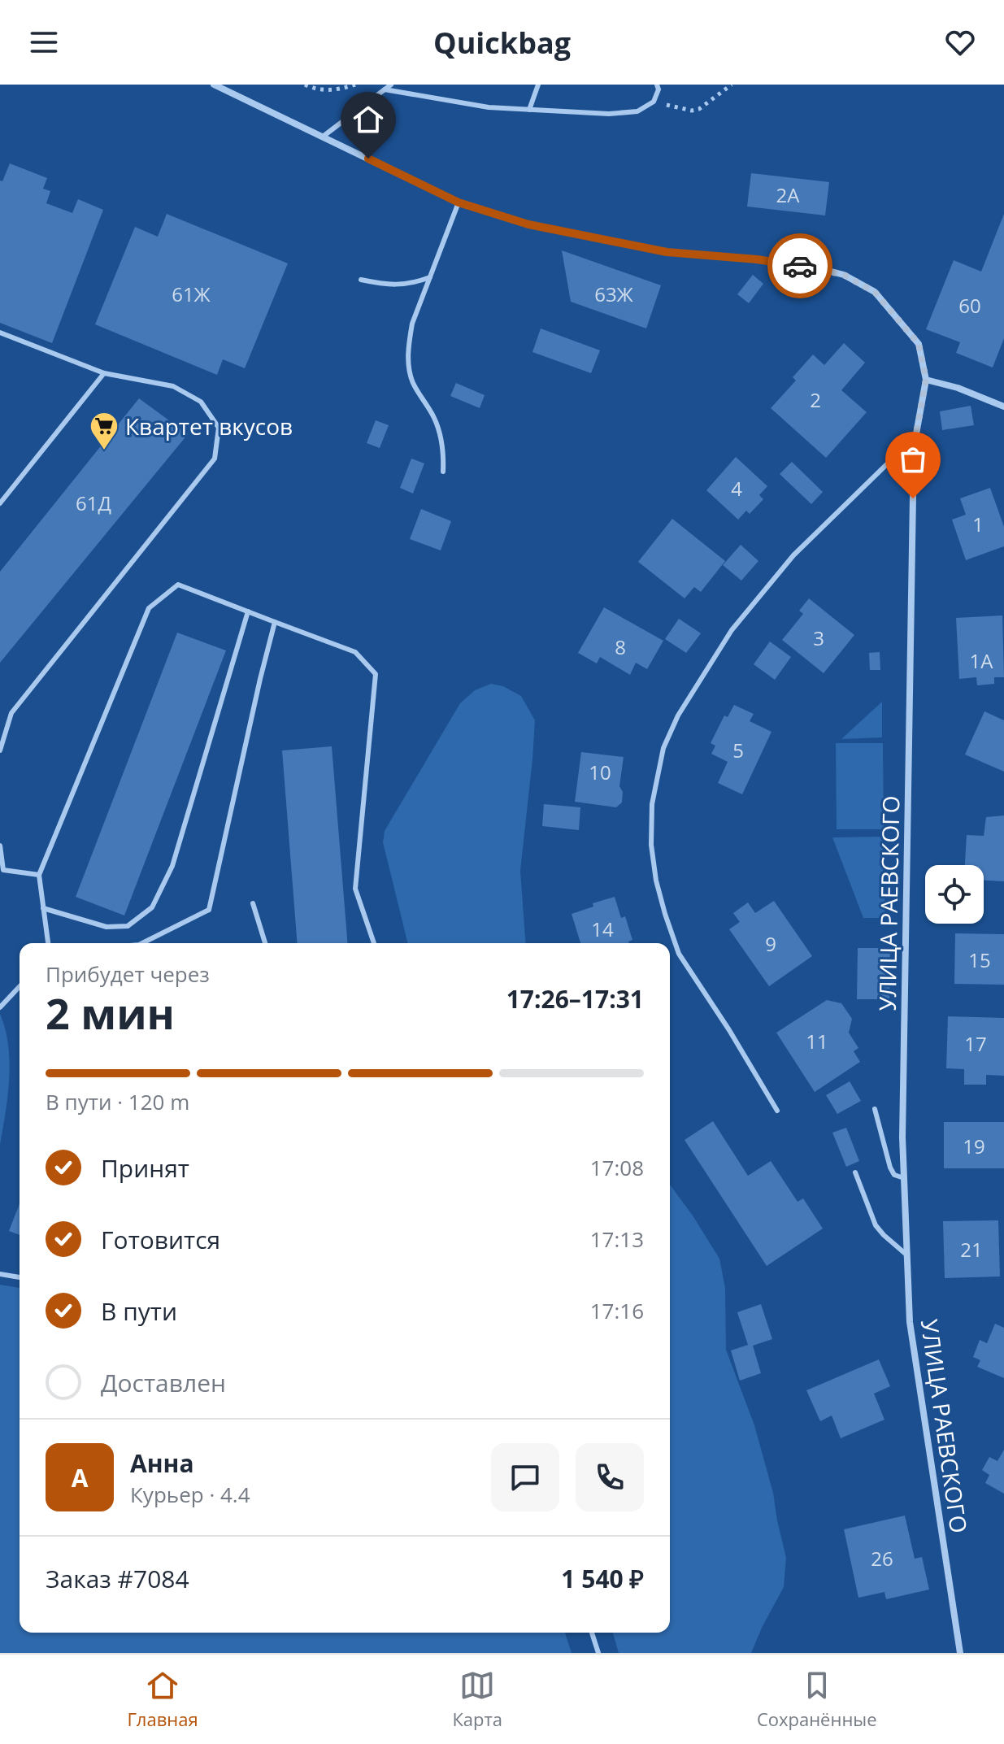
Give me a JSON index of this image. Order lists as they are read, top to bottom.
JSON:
{
  "streets": {
    "street": ["УЛИЦА РАЕВСКОГО"]
  },
  "places": {
    "supermarket": ["Квартет вкусов"]
  },
  "house_numbers": [
    "2А",
    "61Ж",
    "63Ж",
    "60",
    "2",
    "4",
    "61Д",
    "1",
    "3",
    "8",
    "1А",
    "5",
    "10",
    "14",
    "9",
    "15",
    "11",
    "17",
    "19",
    "21",
    "26"
  ],
  "page": {
    "header": "Quickbag",
    "heading": ["2 мин", "Прибудет через", "17:26–17:31"],
    "panel": [
      "Анна",
      "Курьер · 4.4",
      "Заказ #7084",
      "1 540 ₽"
    ],
    "bar": "В пути · 120 m",
    "list": [
      ["Принят", "17:08"],
      ["Готовится", "17:13"],
      ["В пути", "17:16"],
      "Доставлен"
    ],
    "round": "А",
    "tabs": ["Главная", "Карта", "Сохранённые"]
  }
}
